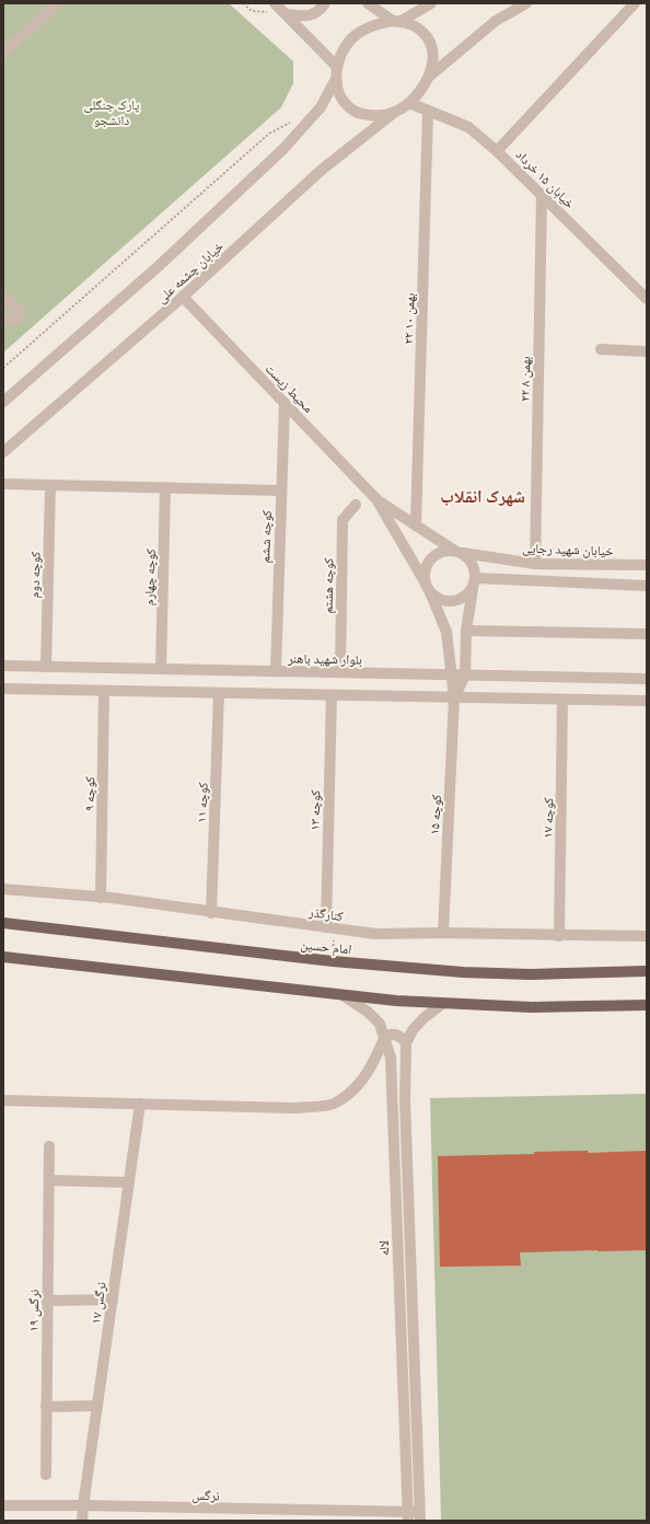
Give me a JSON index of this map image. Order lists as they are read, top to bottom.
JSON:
{
  "streets": {
    "main road": ["امام حسین"],
    "street": [
      "خیابان ۱۵ خرداد",
      "خیابان چشمه علی",
      "۲۲ بهمن ۱۰",
      "۲۲ بهمن ۸",
      "محیط زیست",
      "کوچه ششم",
      "خیابان شهید رجایی",
      "کوچه دوم",
      "کوچه چهارم",
      "کوچه هشتم",
      "بلوار شهید باهنر",
      "کوچه ۹",
      "کوچه ۱۱",
      "کوچه ۱۳",
      "کوچه ۱۵",
      "کوچه ۱۷",
      "کنارگذر",
      "لاله",
      "نرگس ۱۷",
      "نرگس ۱۹",
      "نرگس"
    ]
  },
  "crossings": [
    ["خیابان ۱۵ خرداد", "خیابان چشمه علی"],
    ["خیابان ۱۵ خرداد", "۲۲ بهمن ۱۰"],
    ["خیابان ۱۵ خرداد", "۲۲ بهمن ۸"],
    ["خیابان چشمه علی", "محیط زیست"],
    ["۲۲ بهمن ۱۰", "محیط زیست"],
    ["۲۲ بهمن ۸", "خیابان شهید رجایی"],
    ["محیط زیست", "کوچه ششم"],
    ["محیط زیست", "خیابان شهید رجایی"],
    ["محیط زیست", "بلوار شهید باهنر"],
    ["محیط زیست", "کوچه ۱۵"],
    ["کوچه ششم", "بلوار شهید باهنر"],
    ["کوچه دوم", "بلوار شهید باهنر"],
    ["کوچه چهارم", "بلوار شهید باهنر"],
    ["کوچه هشتم", "بلوار شهید باهنر"],
    ["بلوار شهید باهنر", "کوچه ۱۵"],
    ["کوچه ۹", "کنارگذر"],
    ["کوچه ۱۱", "کنارگذر"],
    ["کوچه ۱۳", "کنارگذر"],
    ["کوچه ۱۵", "کنارگذر"],
    ["کوچه ۱۷", "کنارگذر"],
    ["لاله", "نرگس"],
    ["نرگس ۱۷", "نرگس"]
  ],
  "districts": ["شهرک انقلاب"],
  "parks": ["پارک جنگلی دانشجو"]
}
